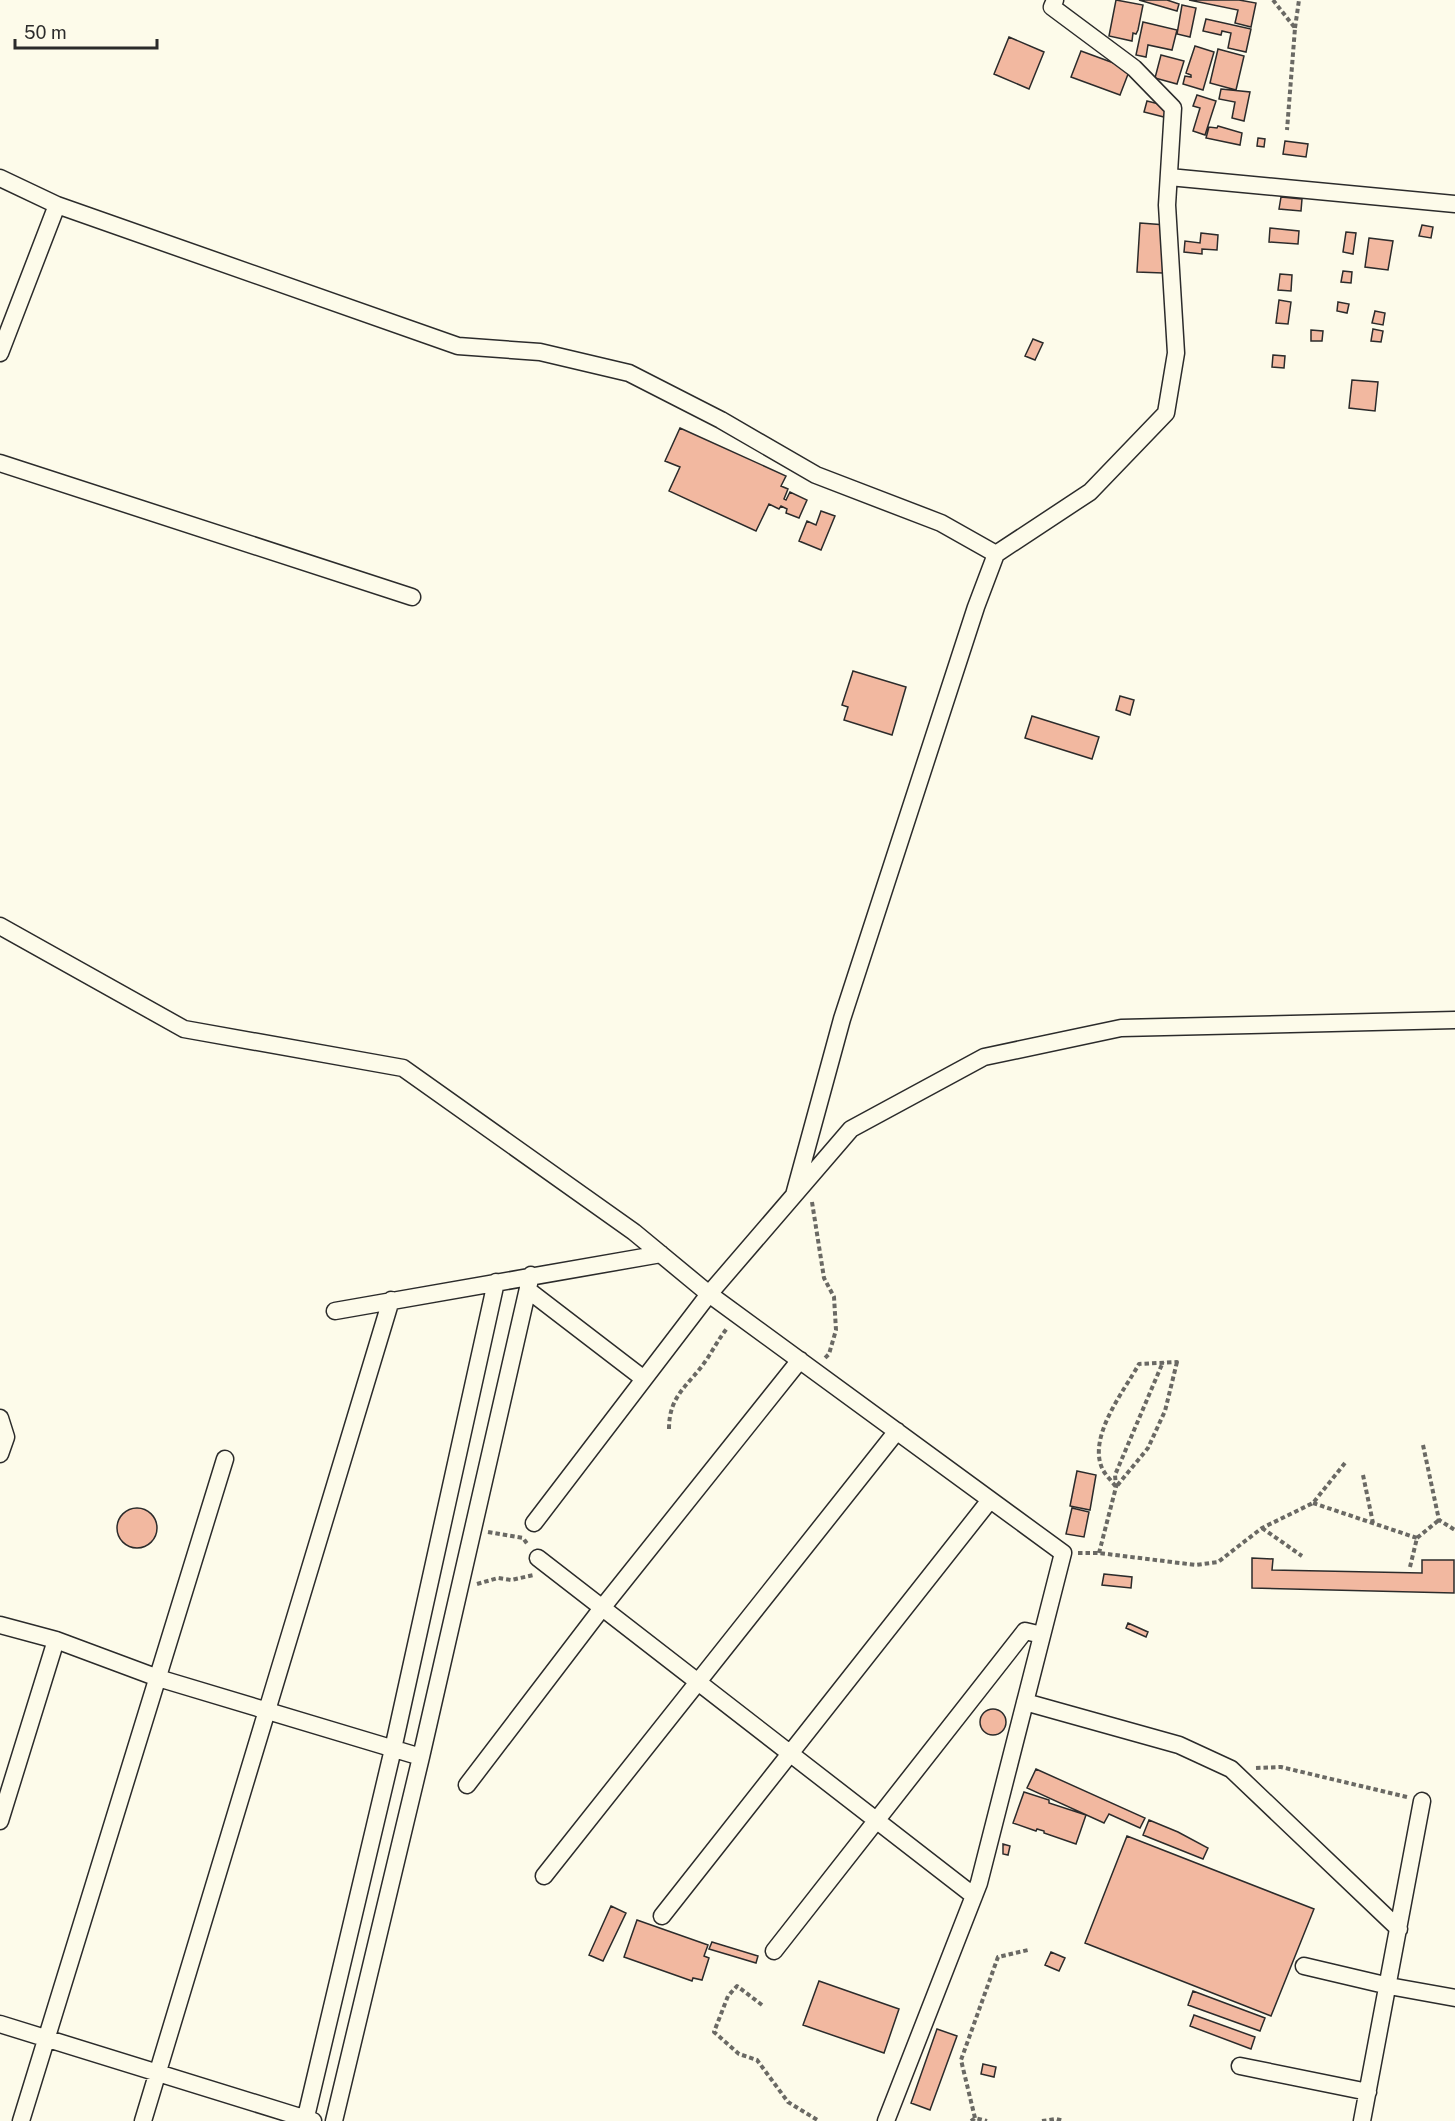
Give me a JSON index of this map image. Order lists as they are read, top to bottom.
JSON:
{
  "scale_bar": "50 m"
}
